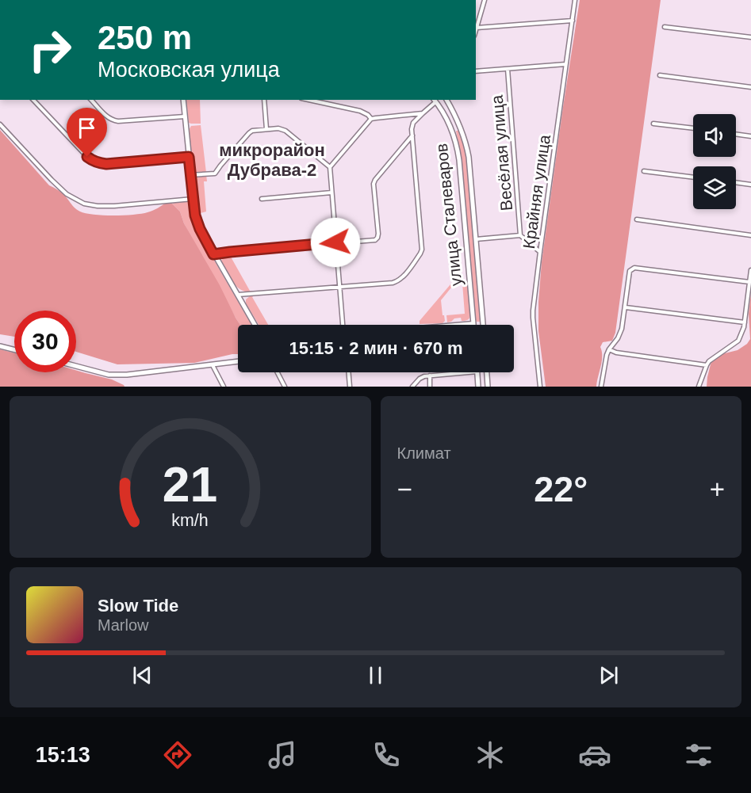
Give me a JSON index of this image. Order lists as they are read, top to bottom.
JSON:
{
  "streets": {
    "main road": ["улица Сталеваров"],
    "street": ["Весёлая улица", "Крайняя улица"]
  },
  "districts": ["микрорайон Дубрава-2"],
  "page": {
    "turn": ["250 m", "Московская улица"],
    "limit": "30",
    "trip": "15:15 · 2 мин · 670 m",
    "tile": "Климат",
    "heat": ["−", "22°", "+"],
    "song": ["Slow Tide", "Marlow"],
    "tabs": "15:13",
    "gauge": ["21", "km/h"]
  }
}
